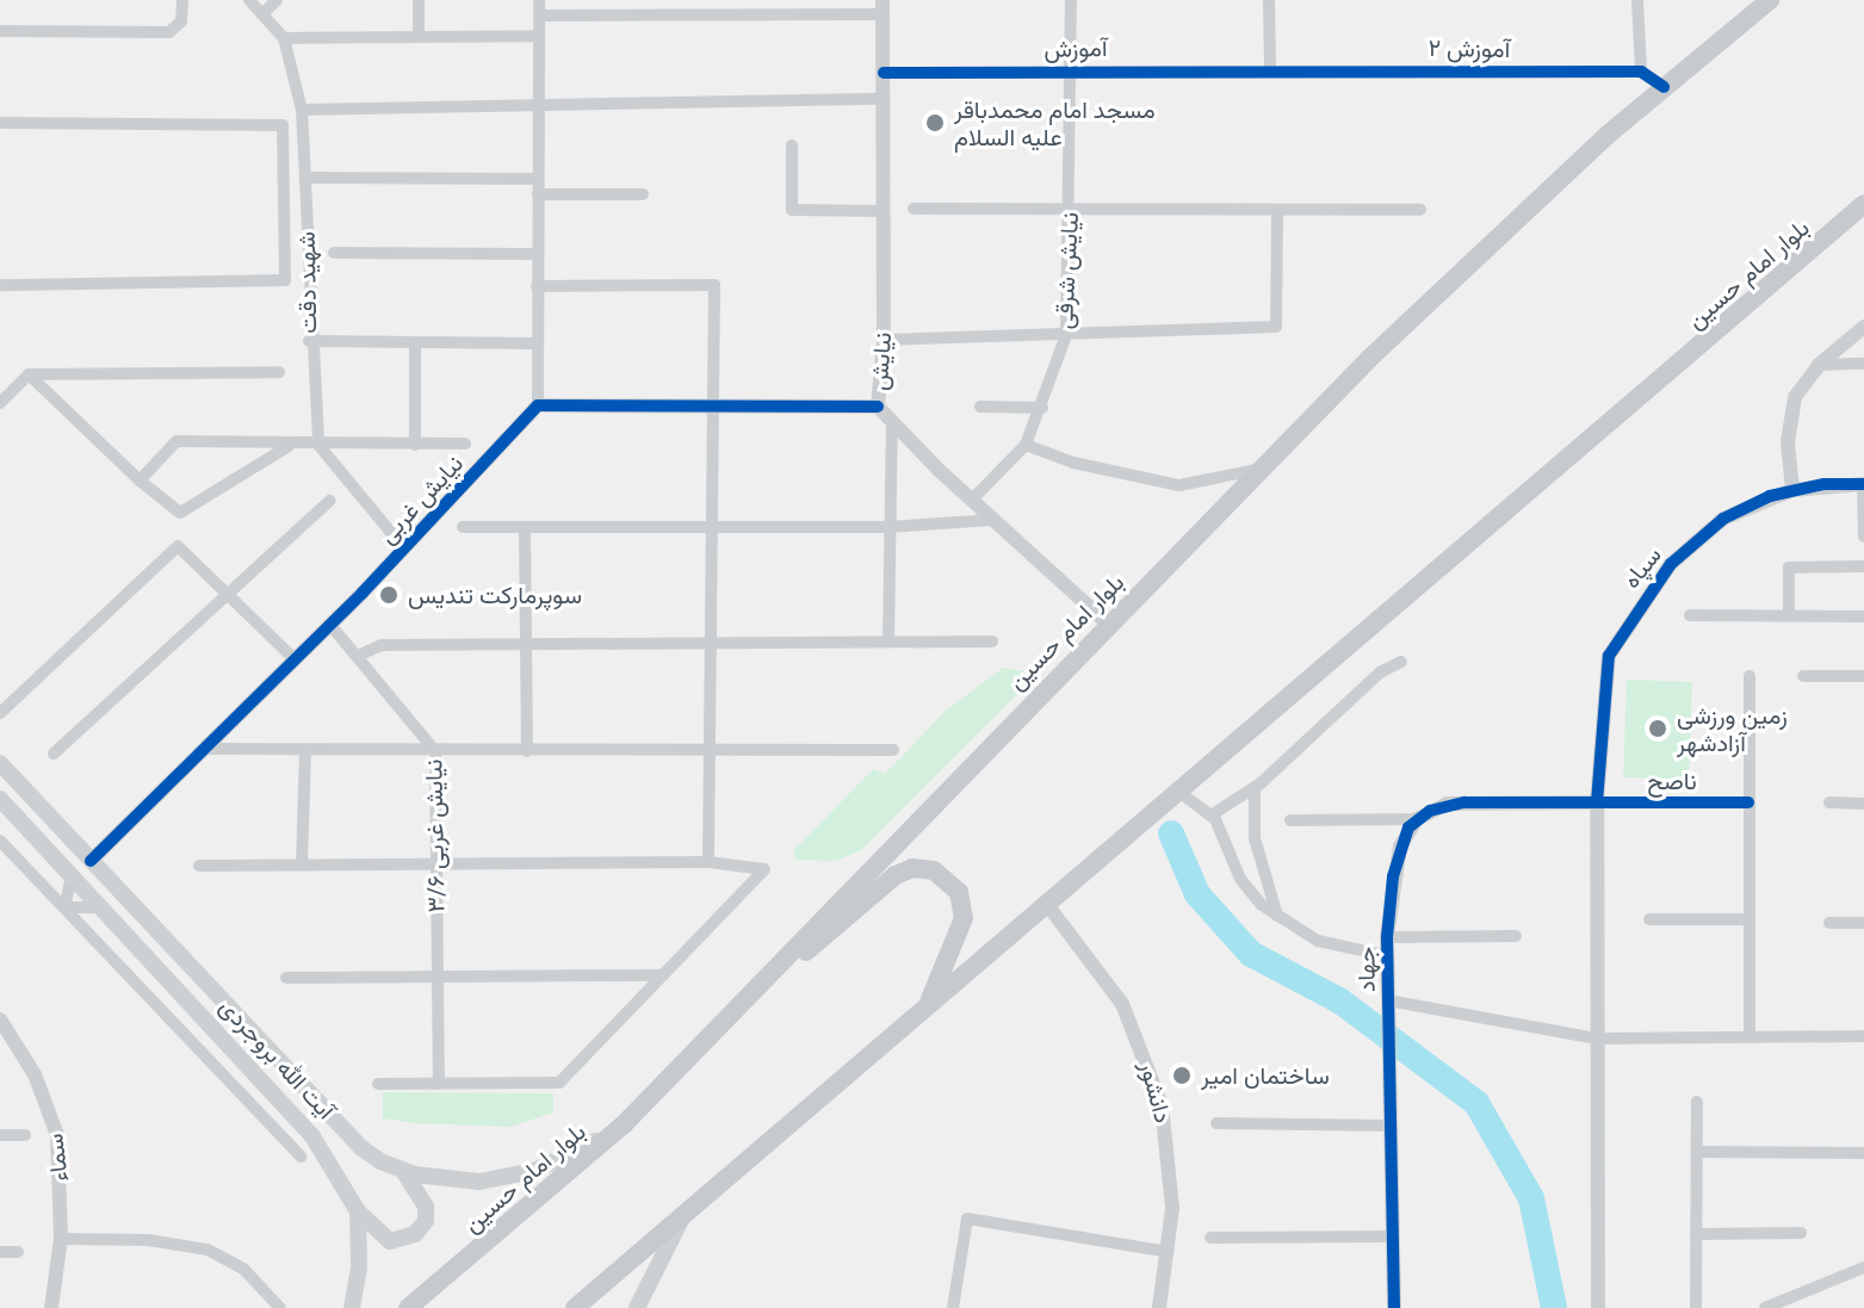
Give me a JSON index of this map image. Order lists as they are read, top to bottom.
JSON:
{
  "streets": {
    "main road": ["بلوار امام حسین", "آیت الله بروجردی"],
    "street": [
      "آموزش",
      "آموزش ۲",
      "نیایش شرقی",
      "شهید دقت",
      "نیایش",
      "نیایش غربی",
      "سپاه",
      "ناصح",
      "نیایش غربی ۳/۶",
      "جهاد",
      "دانشور",
      "سماء"
    ]
  },
  "crossings": [
    ["آموزش", "آموزش ۲"],
    ["آموزش", "نیایش شرقی"],
    ["آموزش", "نیایش"],
    ["نیایش شرقی", "نیایش"],
    ["بلوار امام حسین", "نیایش"],
    ["بلوار امام حسین", "آیت الله بروجردی"],
    ["بلوار امام حسین", "دانشور"],
    ["نیایش غربی", "نیایش غربی ۳/۶"],
    ["نیایش غربی", "آیت الله بروجردی"],
    ["سپاه", "ناصح"]
  ],
  "places": [
    "مسجد امام محمدباقر علیه السلام",
    "سوپرمارکت تندیس",
    "زمین ورزشی آزادشهر",
    "ساختمان امیر"
  ]
}
